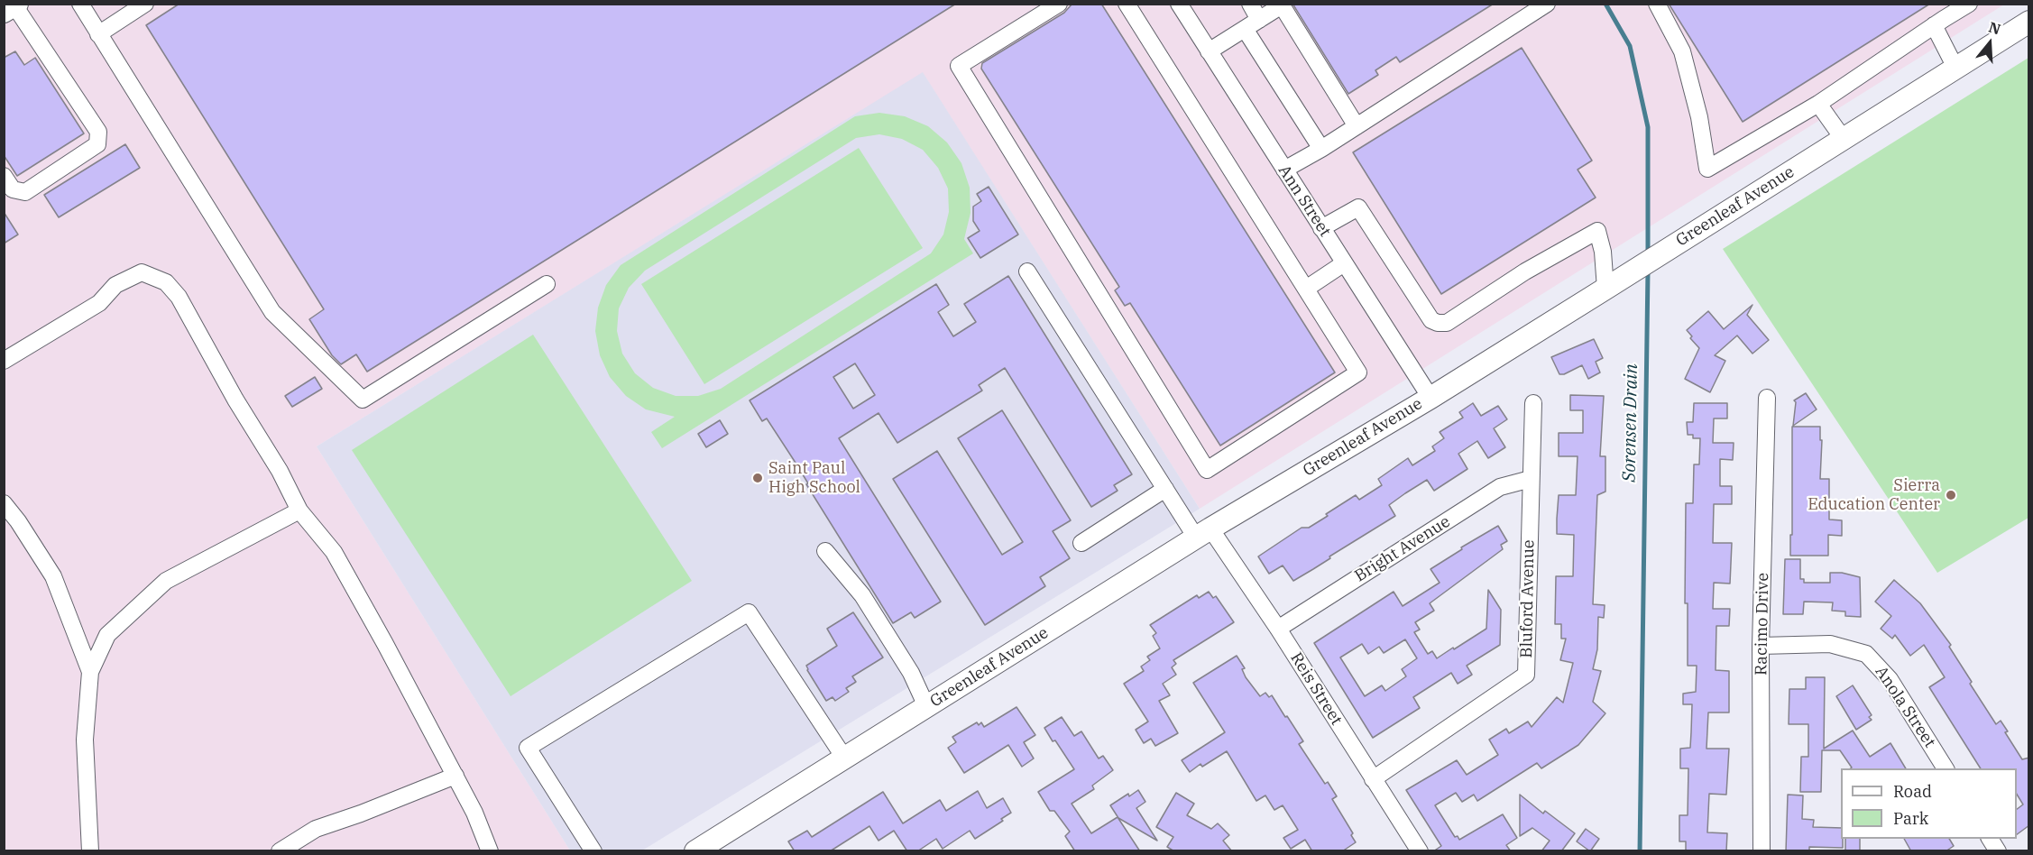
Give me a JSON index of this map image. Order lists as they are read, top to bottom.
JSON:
{
  "streets": {
    "main road": ["Greenleaf Avenue"],
    "street": [
      "Ann Street",
      "Bright Avenue",
      "Bluford Avenue",
      "Racimo Drive",
      "Reis Street",
      "Anola Street"
    ]
  },
  "crossings": [
    ["Ann Street", "Greenleaf Avenue"],
    ["Greenleaf Avenue", "Reis Street"],
    ["Bright Avenue", "Bluford Avenue"],
    ["Bright Avenue", "Reis Street"],
    ["Bluford Avenue", "Reis Street"],
    ["Racimo Drive", "Anola Street"]
  ],
  "water": ["Sorensen Drain"],
  "places": ["Saint Paul High School", "Sierra Education Center"],
  "legend": ["Road", "Park"],
  "north": "top"
}
